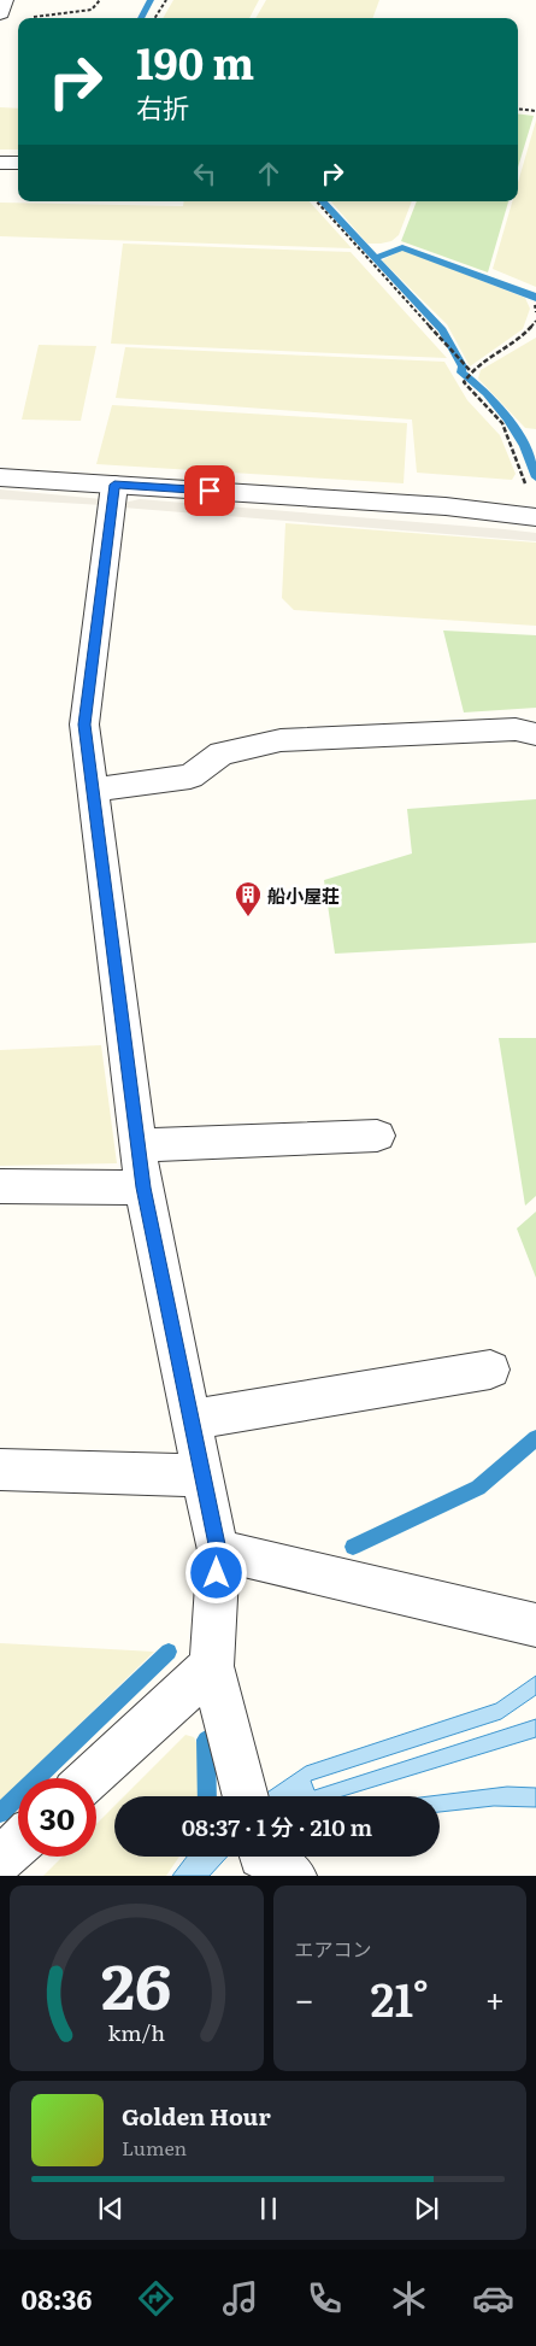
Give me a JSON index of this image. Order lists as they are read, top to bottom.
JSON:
{
  "places": {
    "building": ["船小屋荘"]
  },
  "page": {
    "turn": ["190 m", "右折"],
    "limit": "30",
    "trip": "08:37 · 1 分 · 210 m",
    "tile": "エアコン",
    "heat": ["−", "21°", "+"],
    "song": ["Golden Hour", "Lumen"],
    "tabs": "08:36",
    "gauge": ["26", "km/h"]
  }
}
